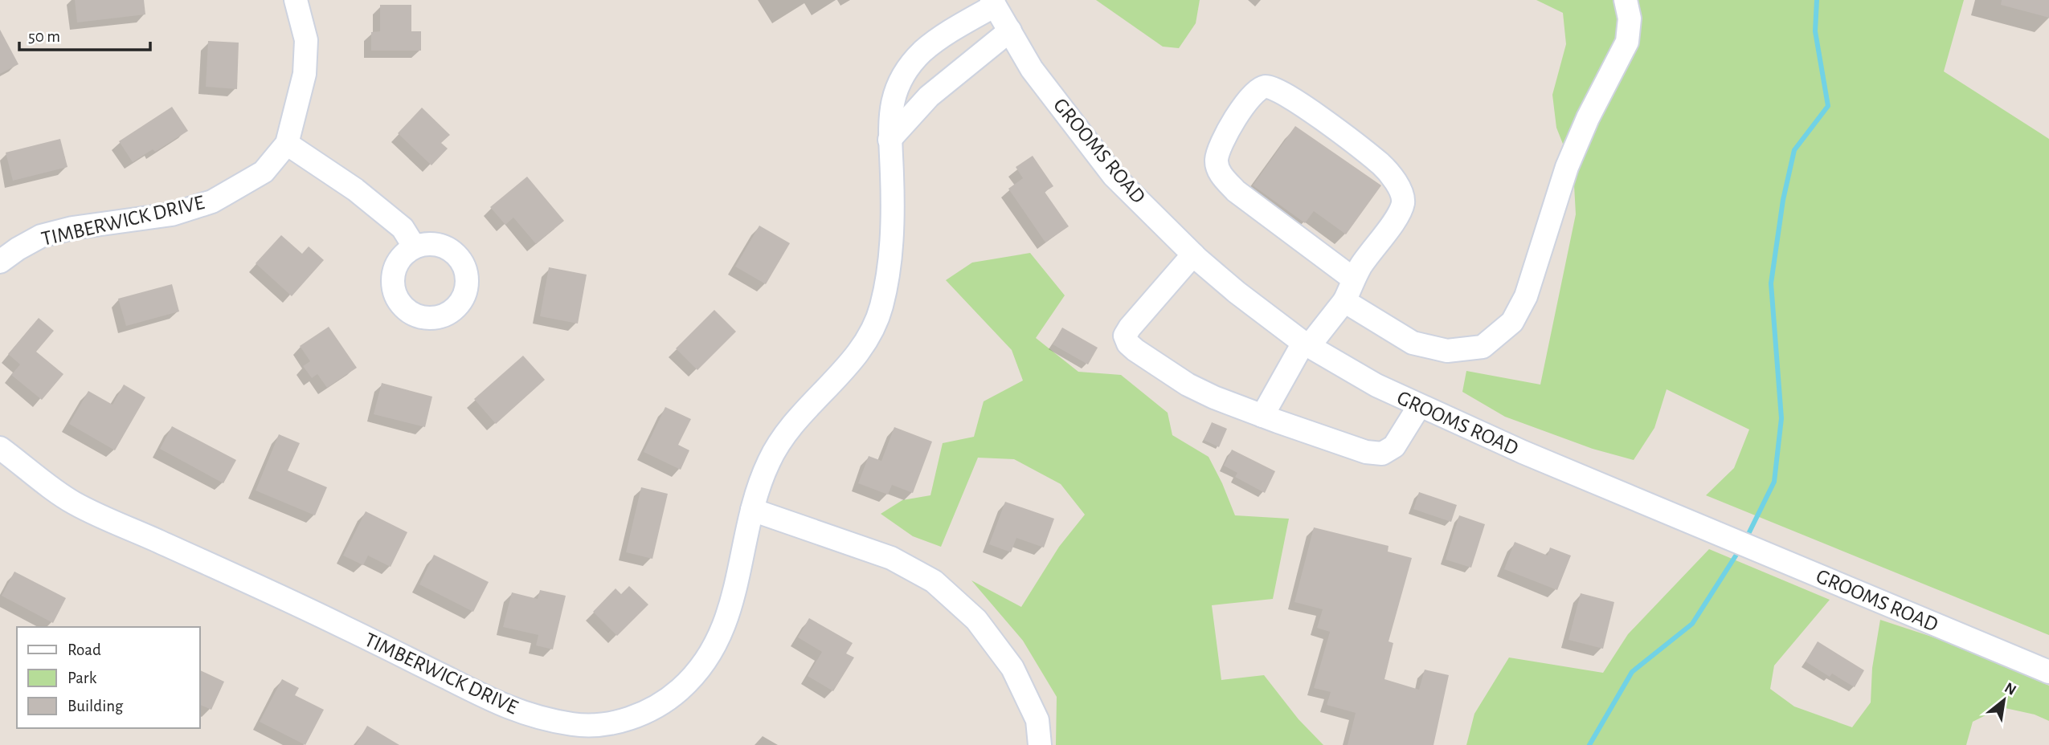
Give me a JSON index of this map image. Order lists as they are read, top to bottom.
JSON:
{
  "streets": {
    "street": ["GROOMS ROAD", "TIMBERWICK DRIVE"]
  },
  "crossings": [
    ["GROOMS ROAD", "TIMBERWICK DRIVE"]
  ],
  "legend": ["Road", "Park", "Building"],
  "scale_bar": "50 m",
  "north": "top right"
}
